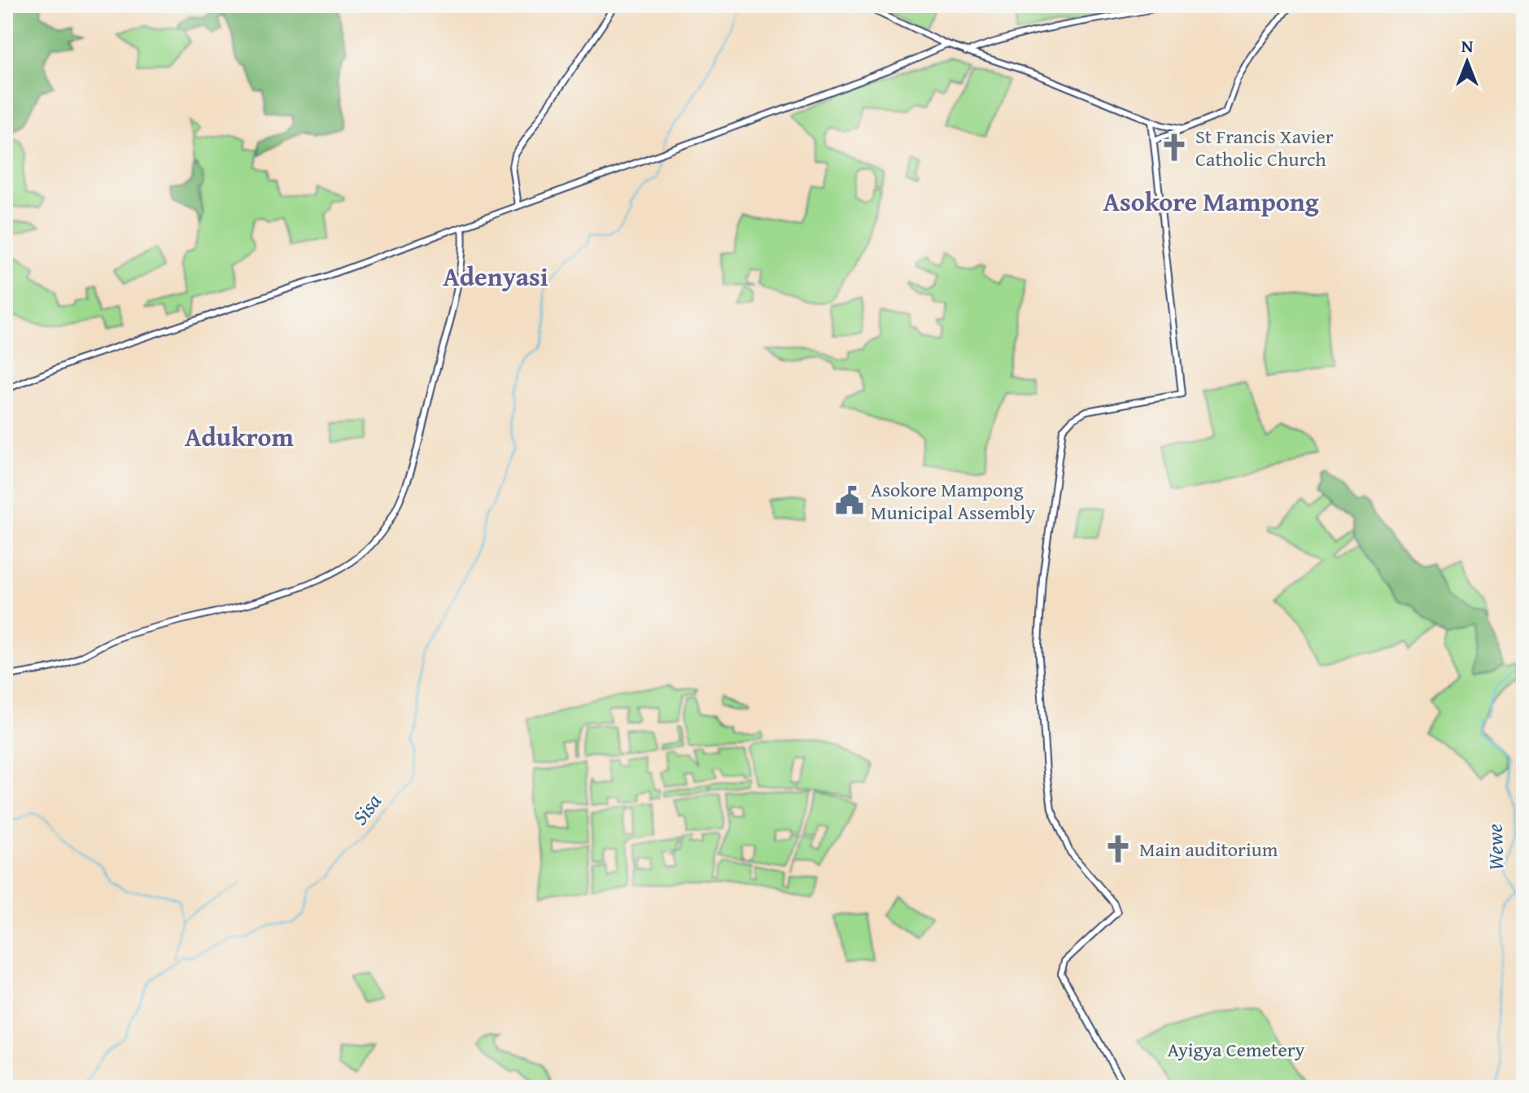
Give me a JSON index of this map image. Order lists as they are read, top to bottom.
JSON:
{
  "districts": ["Asokore Mampong", "Adenyasi", "Adukrom"],
  "water": ["Sisa", "Wewe"],
  "parks": ["Ayigya Cemetery"],
  "places": {
    "church": ["St Francis Xavier Catholic Church", "Main auditorium"],
    "public building": ["Asokore Mampong Municipal Assembly"]
  },
  "north": "top"
}
